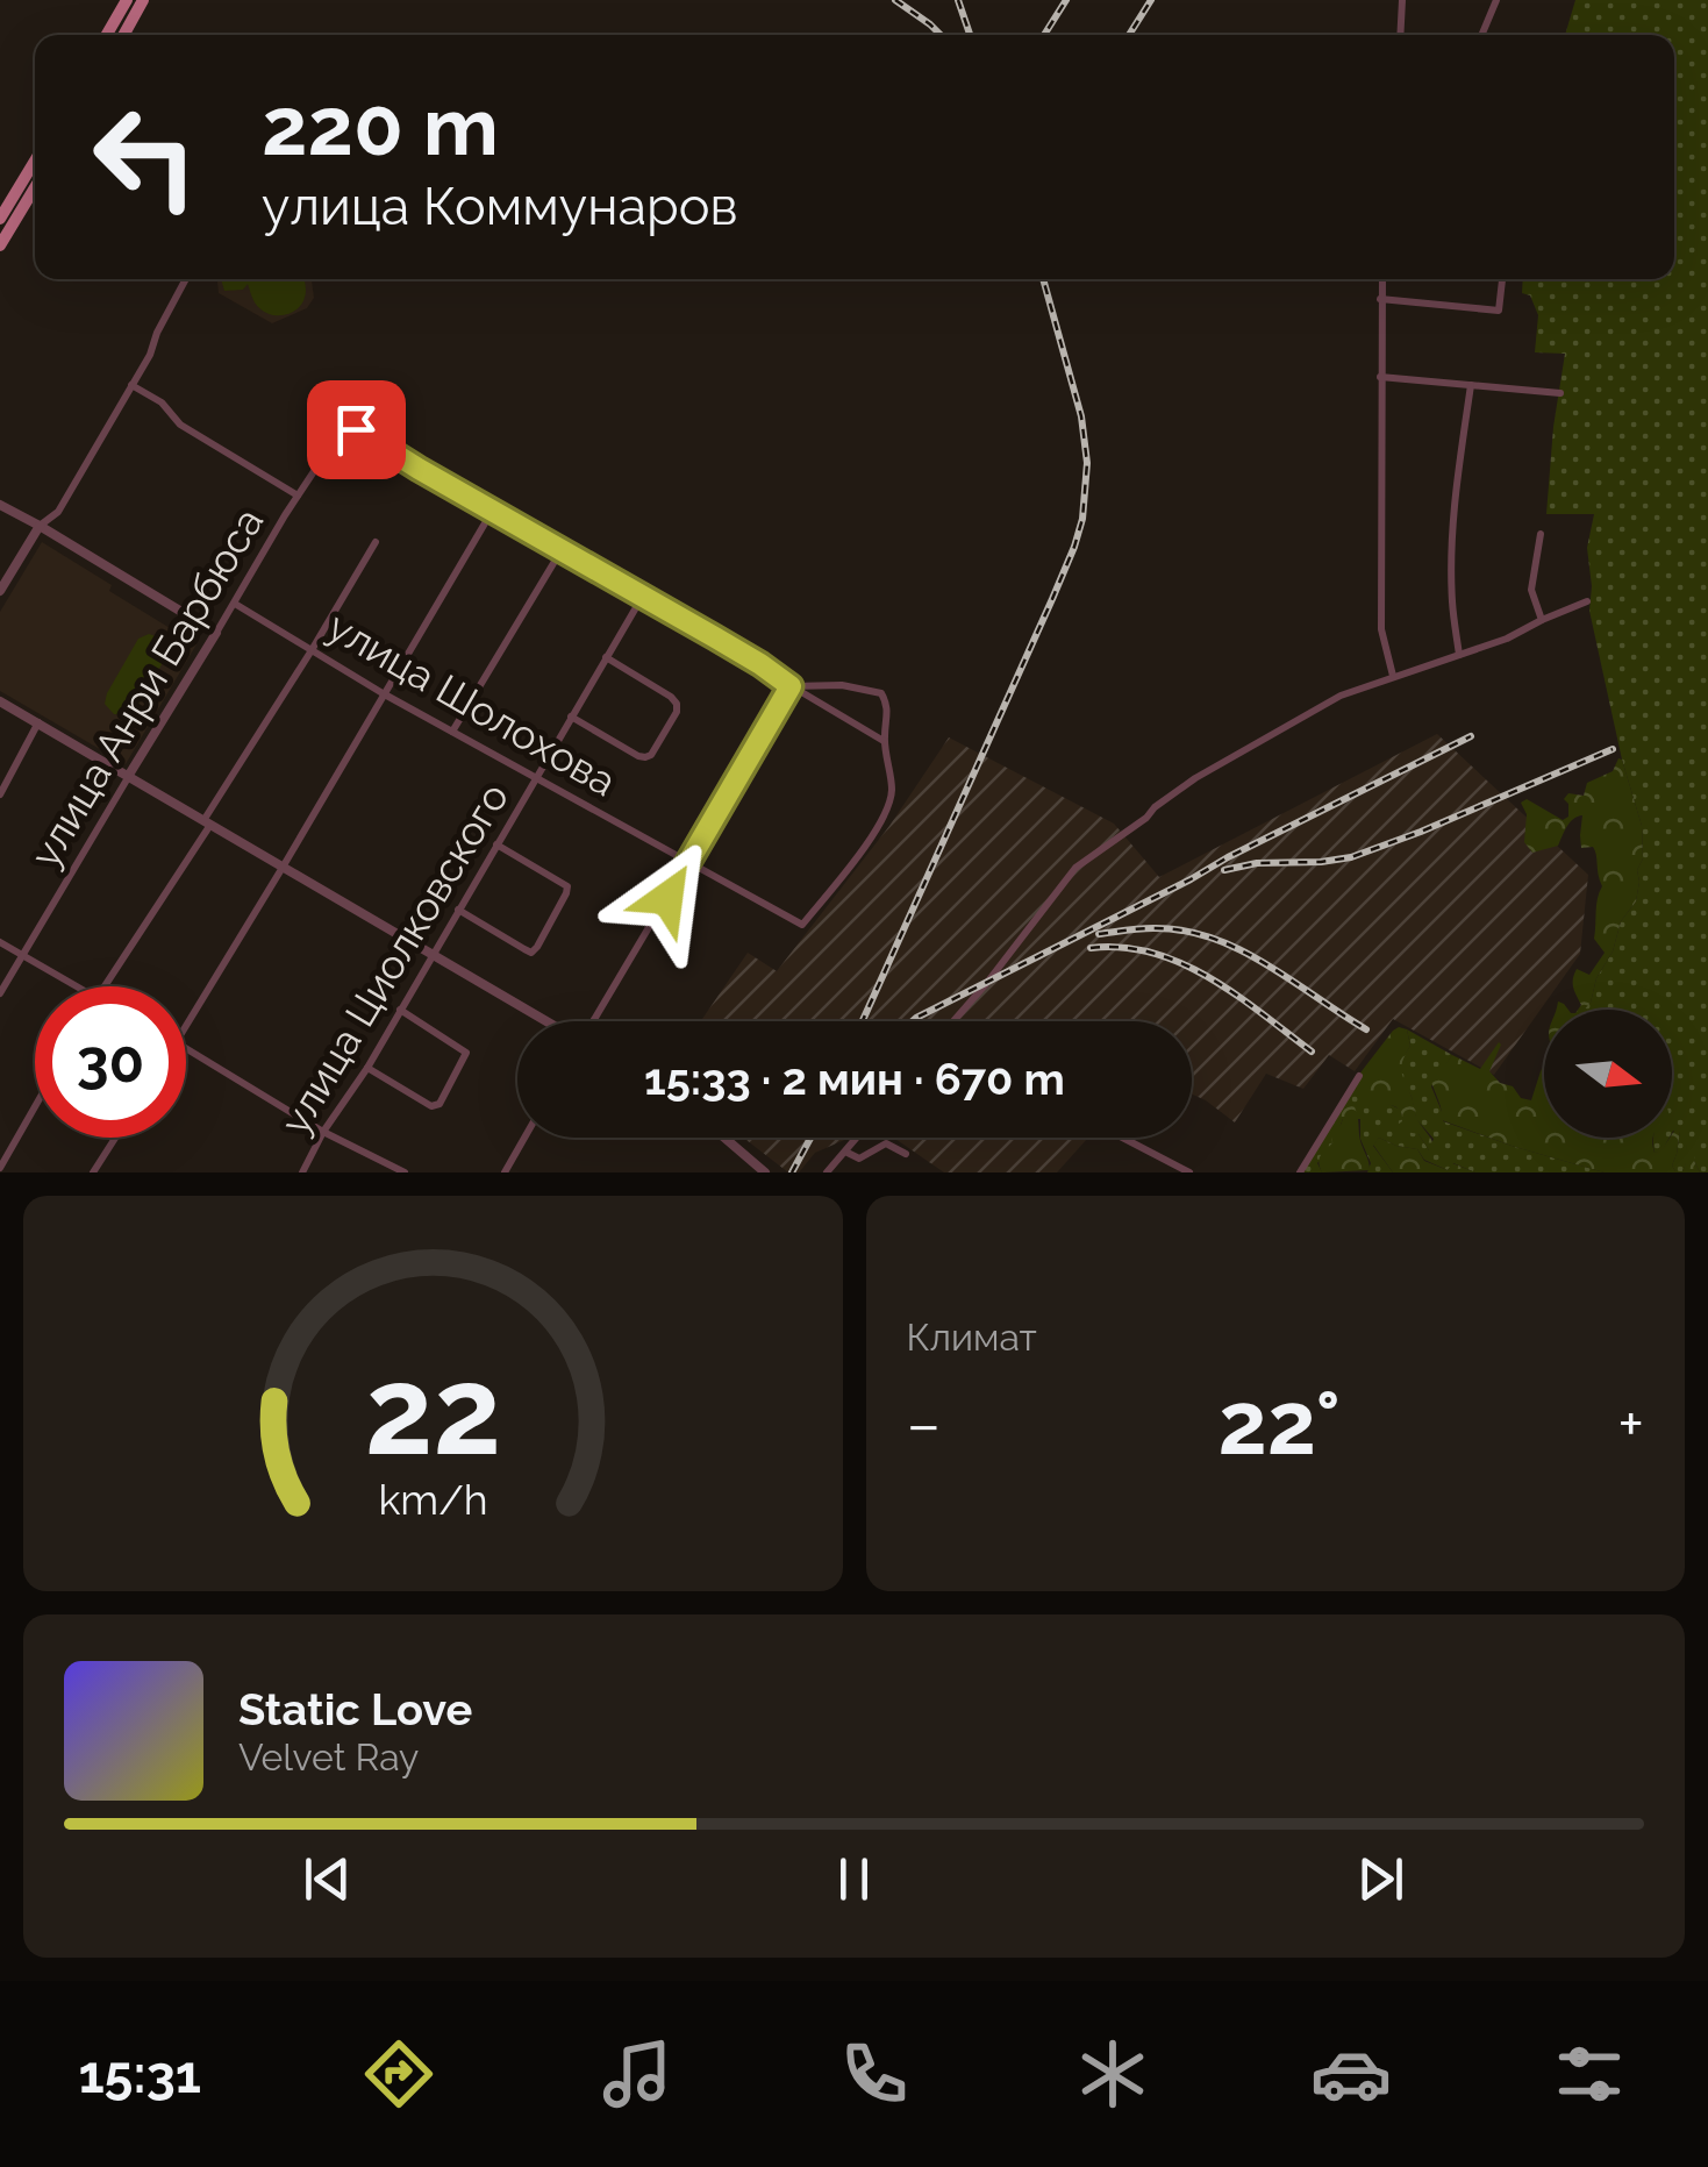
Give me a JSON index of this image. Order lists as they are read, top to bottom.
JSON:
{
  "streets": {
    "street": ["улица Анри Барбюса", "улица Шолохова", "улица Циолковского"]
  },
  "crossings": [
    ["улица Анри Барбюса", "улица Шолохова"],
    ["улица Шолохова", "улица Циолковского"]
  ],
  "north": "right",
  "page": {
    "turn": ["220 m", "улица Коммунаров"],
    "limit": "30",
    "trip": "15:33 · 2 мин · 670 m",
    "tile": "Климат",
    "heat": ["−", "22°", "+"],
    "song": ["Static Love", "Velvet Ray"],
    "tabs": "15:31",
    "gauge": ["22", "km/h"]
  }
}
